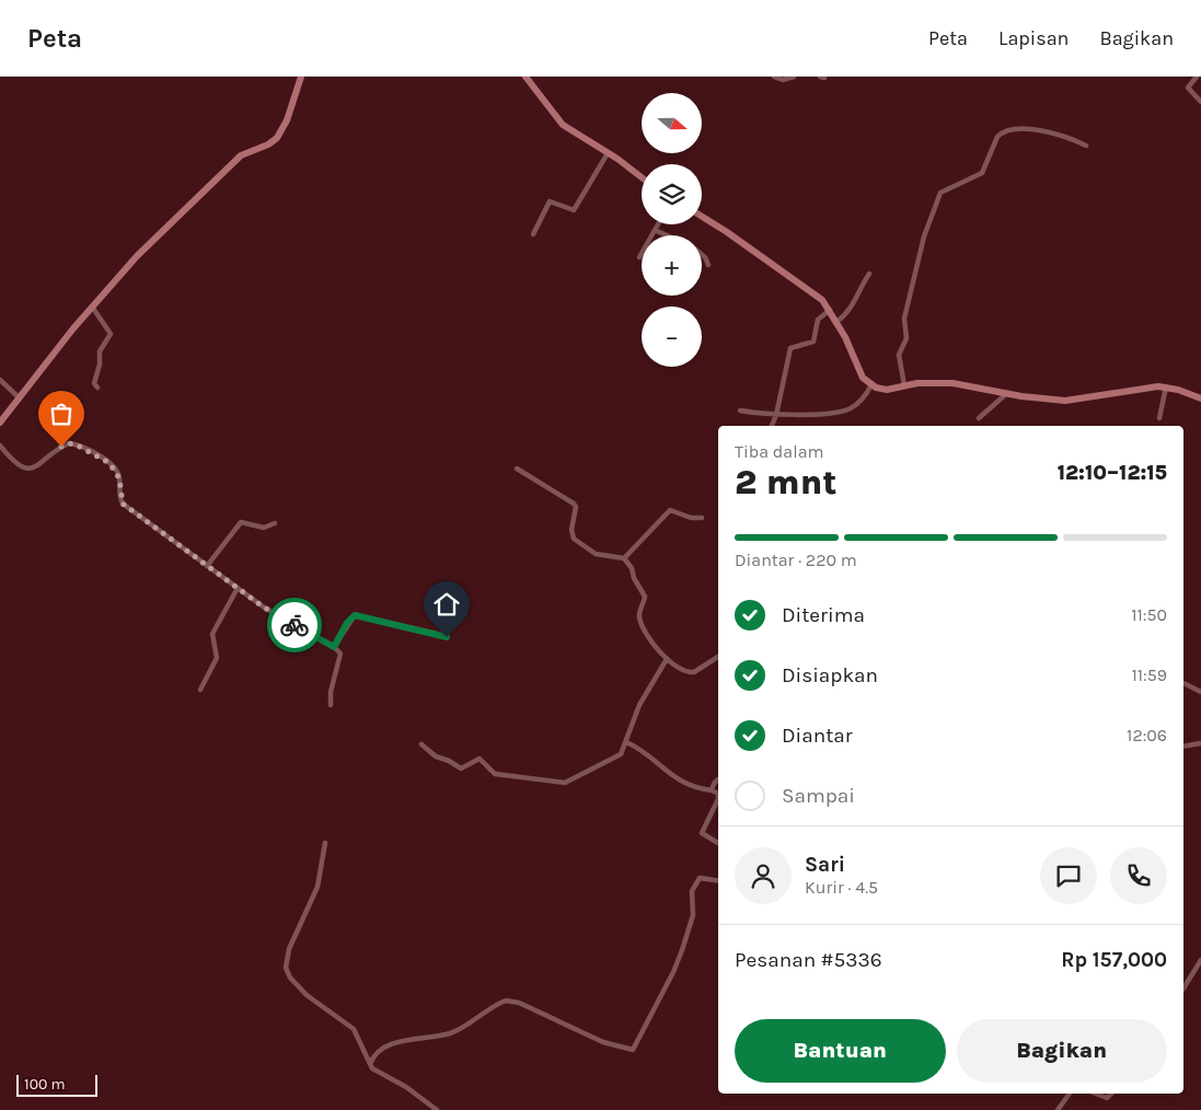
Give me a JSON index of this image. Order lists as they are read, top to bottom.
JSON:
{
  "scale_bar": "100 m",
  "north": "right",
  "page": {
    "header": "Peta",
    "nav": ["Peta", "Lapisan", "Bagikan"],
    "map_buttons": ["+", "−"],
    "heading": ["2 mnt", "Tiba dalam", "12:10–12:15"],
    "panel": [
      "Sari",
      "Kurir · 4.5",
      "Pesanan #5336",
      "Rp 157,000"
    ],
    "bar": "Diantar · 220 m",
    "list": [
      ["Diterima", "11:50"],
      ["Disiapkan", "11:59"],
      ["Diantar", "12:06"],
      "Sampai"
    ],
    "buttons": ["Bantuan", "Bagikan"],
    "scale": "100 m"
  }
}
